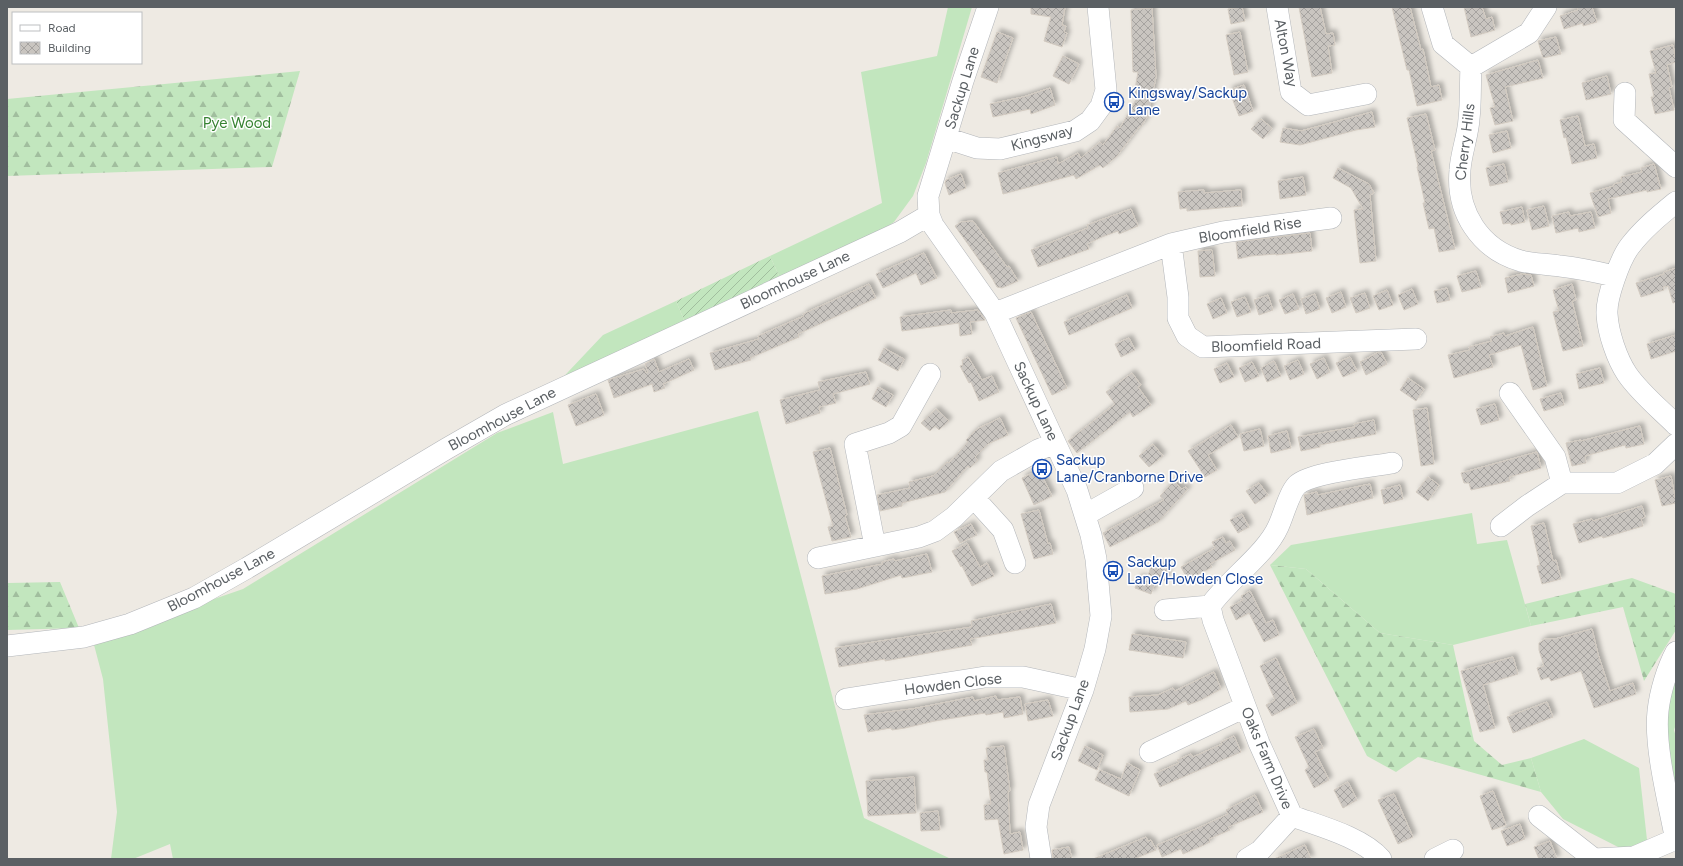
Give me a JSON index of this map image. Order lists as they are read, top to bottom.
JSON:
{
  "streets": {
    "street": [
      "Alton Way",
      "Sackup Lane",
      "Kingsway",
      "Cherry Hills",
      "Bloomfield Rise",
      "Bloomhouse Lane",
      "Bloomfield Road",
      "Howden Close",
      "Oaks Farm Drive"
    ]
  },
  "crossings": [
    ["Sackup Lane", "Kingsway"],
    ["Sackup Lane", "Bloomhouse Lane"],
    ["Sackup Lane", "Howden Close"],
    ["Bloomfield Rise", "Bloomfield Road"]
  ],
  "parks": ["Pye Wood"],
  "places": {
    "bus stop": ["Kingsway/Sackup Lane", "Sackup Lane/Cranborne Drive", "Sackup Lane/Howden Close"]
  },
  "legend": ["Road", "Building"]
}
